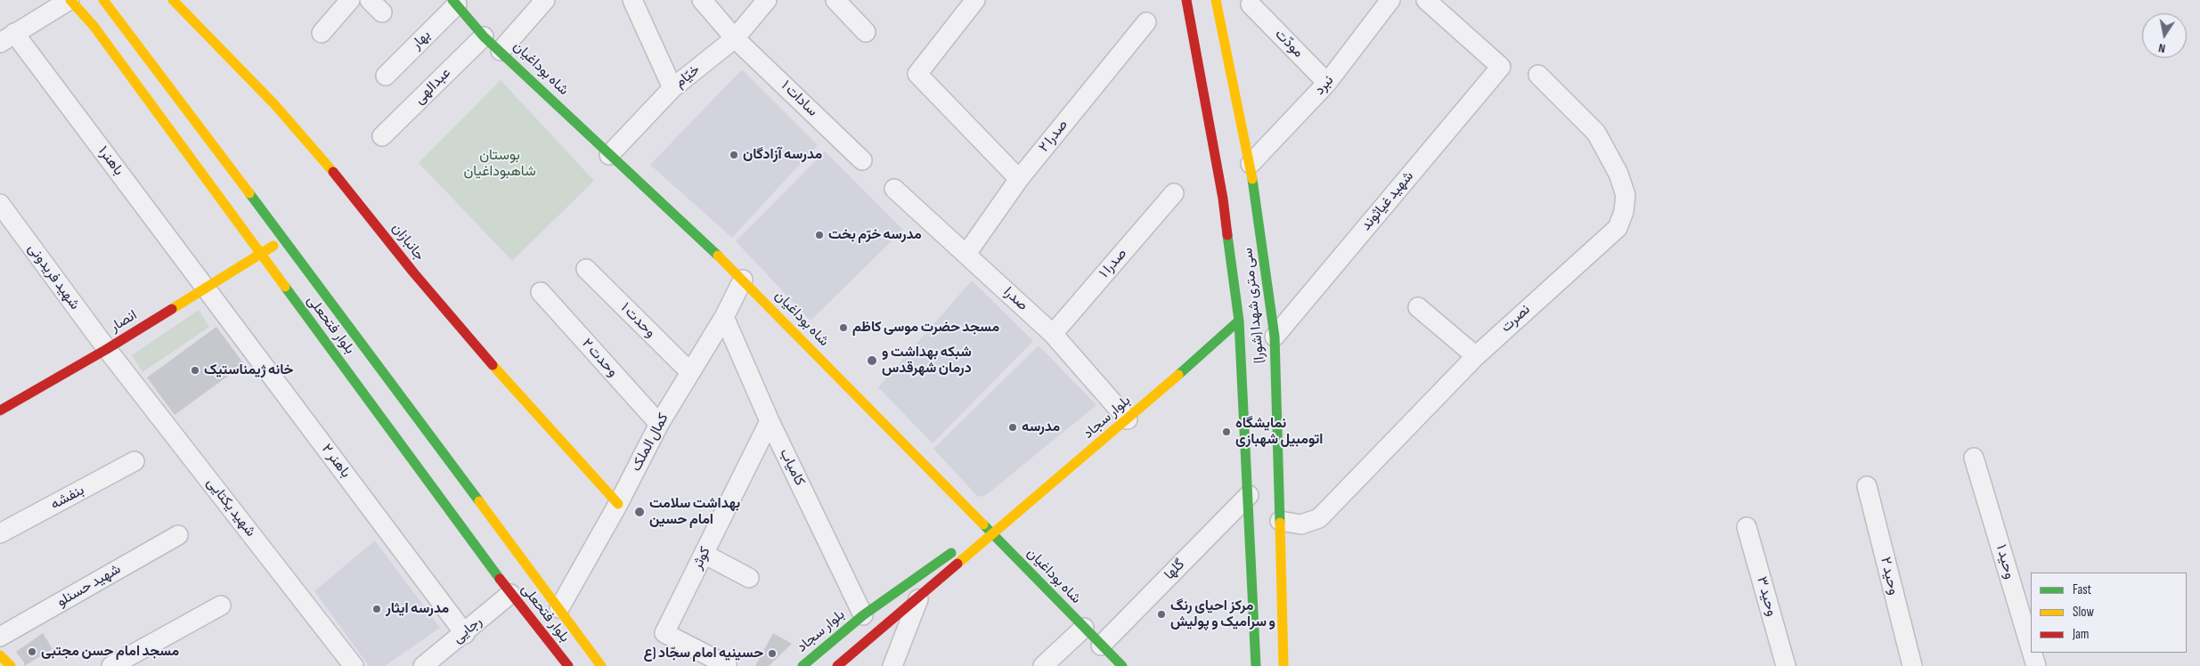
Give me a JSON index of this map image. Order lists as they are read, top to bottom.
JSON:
{
  "streets": {
    "main road": [
      "شاه بوداغیان",
      "جانبازان",
      "سی متری شهدا (شورا)",
      "انصار",
      "بلوار فتحعلی",
      "بلوار سجاد"
    ],
    "street": [
      "بهار",
      "مودّت",
      "خیّام",
      "نبرد",
      "عبدالهی",
      "سادات ۱",
      "صدرا ۲",
      "باهنر۱",
      "شهید غیاثوند",
      "صدرا ۱",
      "شهید فریدونی",
      "صدرا",
      "نصرت",
      "وحدت ۱",
      "وحدت ۲",
      "کمال الملک",
      "باهنر ۲",
      "کامیاب",
      "بنفشه",
      "شهید یکتایی",
      "کوثر",
      "وحید ۱",
      "گلها",
      "وحید ۲",
      "شهید حسنلو",
      "وحید ۳",
      "رجایی"
    ]
  },
  "crossings": [
    ["بهار", "شاه بوداغیان"],
    ["مودّت", "نبرد"],
    ["شاه بوداغیان", "خیّام"],
    ["شاه بوداغیان", "عبدالهی"],
    ["شاه بوداغیان", "بلوار سجاد"],
    ["شاه بوداغیان", "کمال الملک"],
    ["شاه بوداغیان", "گلها"],
    ["خیّام", "سادات ۱"],
    ["نبرد", "سی متری شهدا (شورا)"],
    ["صدرا ۲", "صدرا"],
    ["باهنر۱", "انصار"],
    ["باهنر۱", "باهنر ۲"],
    ["شهید غیاثوند", "سی متری شهدا (شورا)"],
    ["جانبازان", "کمال الملک"],
    ["صدرا ۱", "صدرا"],
    ["شهید فریدونی", "انصار"],
    ["شهید فریدونی", "شهید یکتایی"],
    ["صدرا", "بلوار سجاد"],
    ["سی متری شهدا (شورا)", "نصرت"],
    ["سی متری شهدا (شورا)", "بلوار سجاد"],
    ["سی متری شهدا (شورا)", "گلها"],
    ["وحدت ۱", "کمال الملک"],
    ["انصار", "بلوار فتحعلی"],
    ["انصار", "باهنر ۲"],
    ["انصار", "شهید یکتایی"],
    ["بلوار فتحعلی", "کمال الملک"],
    ["بلوار فتحعلی", "رجایی"],
    ["وحدت ۲", "کمال الملک"],
    ["بلوار سجاد", "کامیاب"],
    ["کمال الملک", "کامیاب"],
    ["باهنر ۲", "رجایی"],
    ["کامیاب", "کوثر"]
  ],
  "parks": ["بوستان شاهبوداغیان"],
  "places": [
    "مدرسه آزادگان",
    "مدرسه خرّم بخت",
    "مسجد حضرت موسی کاظم",
    "شبکه بهداشت و درمان شهرقدس",
    "خانه ژیمناستیک",
    "مدرسه",
    "نمایشگاه اتومبیل شهبازی",
    "بهداشت سلامت امام حسین",
    "مدرسه ایثار",
    "مرکز احیای رنگ و سرامیک و پولیش",
    "مسجد امام حسن مجتبی",
    "حسینیه امام سجّاد (ع"
  ],
  "legend": ["Fast", "Slow", "Jam"],
  "north": "bottom"
}
